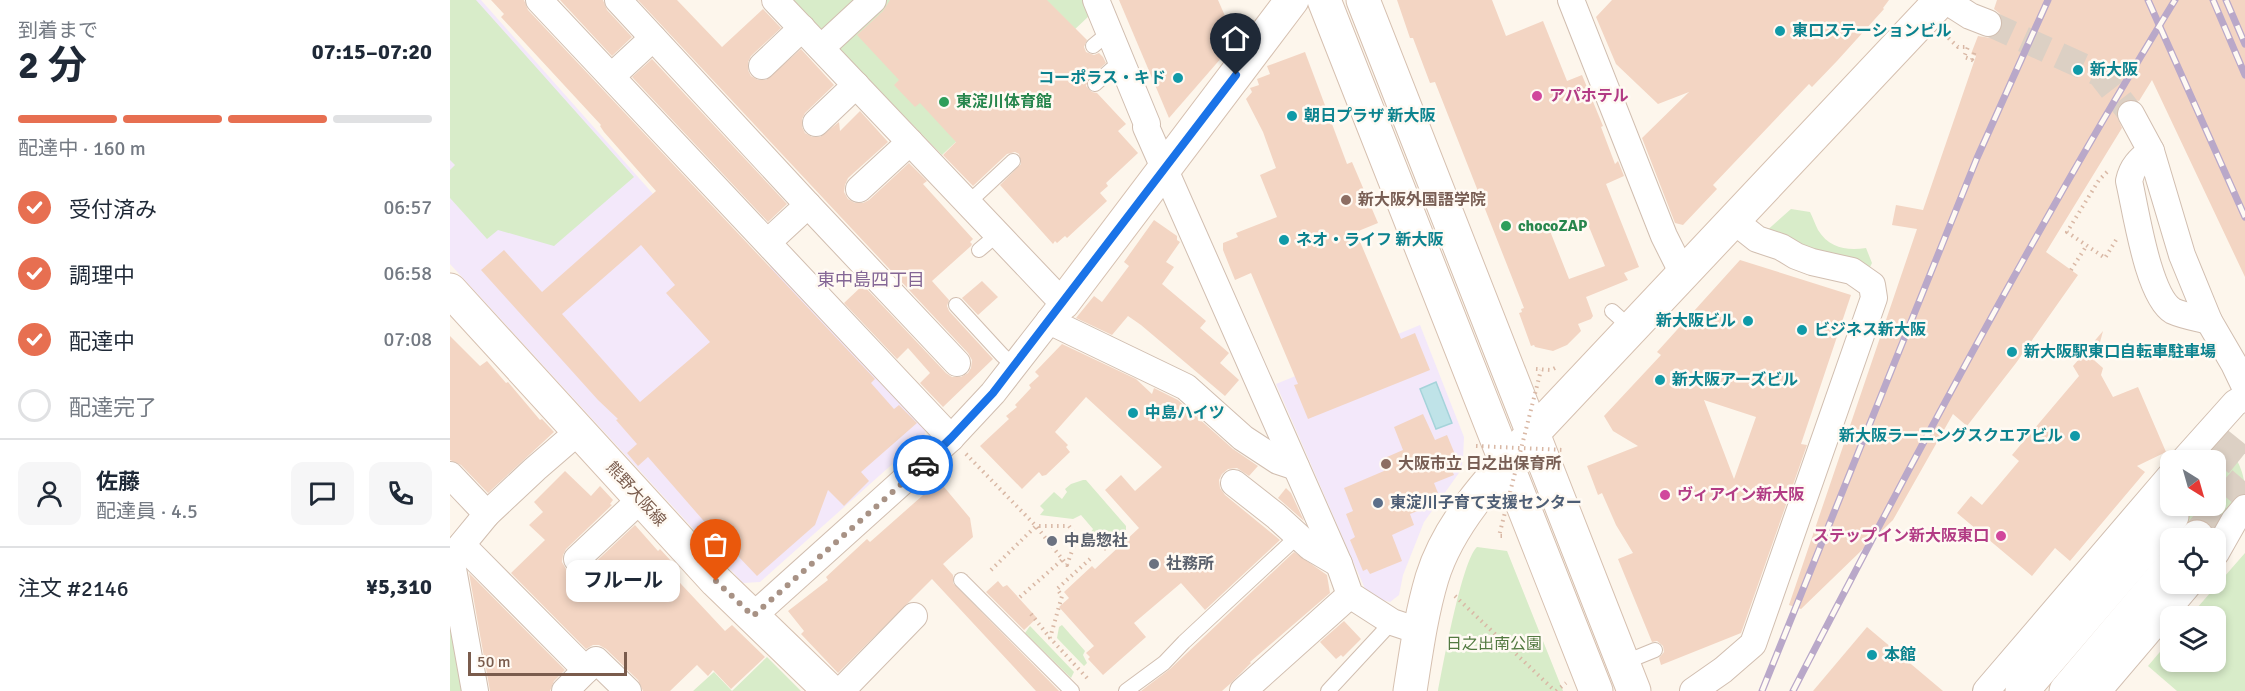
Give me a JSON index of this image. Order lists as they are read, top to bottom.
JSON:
{
  "streets": {
    "street": ["熊野大阪線"]
  },
  "districts": ["東中島四丁目"],
  "parks": ["日之出南公園"],
  "places": [
    "東口ステーションビル",
    "新大阪",
    "コーポラス・キド",
    "アパホテル",
    "東淀川体育館",
    "朝日プラザ 新大阪",
    "新大阪外国語学院",
    "chocoZAP",
    "ネオ・ライフ 新大阪",
    "新大阪ビル",
    "ビジネス新大阪",
    "新大阪駅東口自転車駐車場",
    "新大阪アーズビル",
    "中島ハイツ",
    "新大阪ラーニングスクエアビル",
    "大阪市立 日之出保育所",
    "ヴィアイン新大阪",
    "東淀川子育て支援センター",
    "ステップイン新大阪東口",
    "中島惣社",
    "社務所",
    "フルール",
    "本館"
  ],
  "scale_bar": "50 m",
  "north": "bottom right",
  "page": {
    "heading": ["2 分", "到着まで", "07:15–07:20"],
    "panel": [
      "佐藤",
      "配達員 · 4.5",
      "注文 #2146",
      "¥5,310"
    ],
    "bar": "配達中 · 160 m",
    "list": [
      ["受付済み", "06:57"],
      ["調理中", "06:58"],
      ["配達中", "07:08"],
      "配達完了"
    ],
    "bubble": "フルール",
    "scale": "50 m"
  }
}
